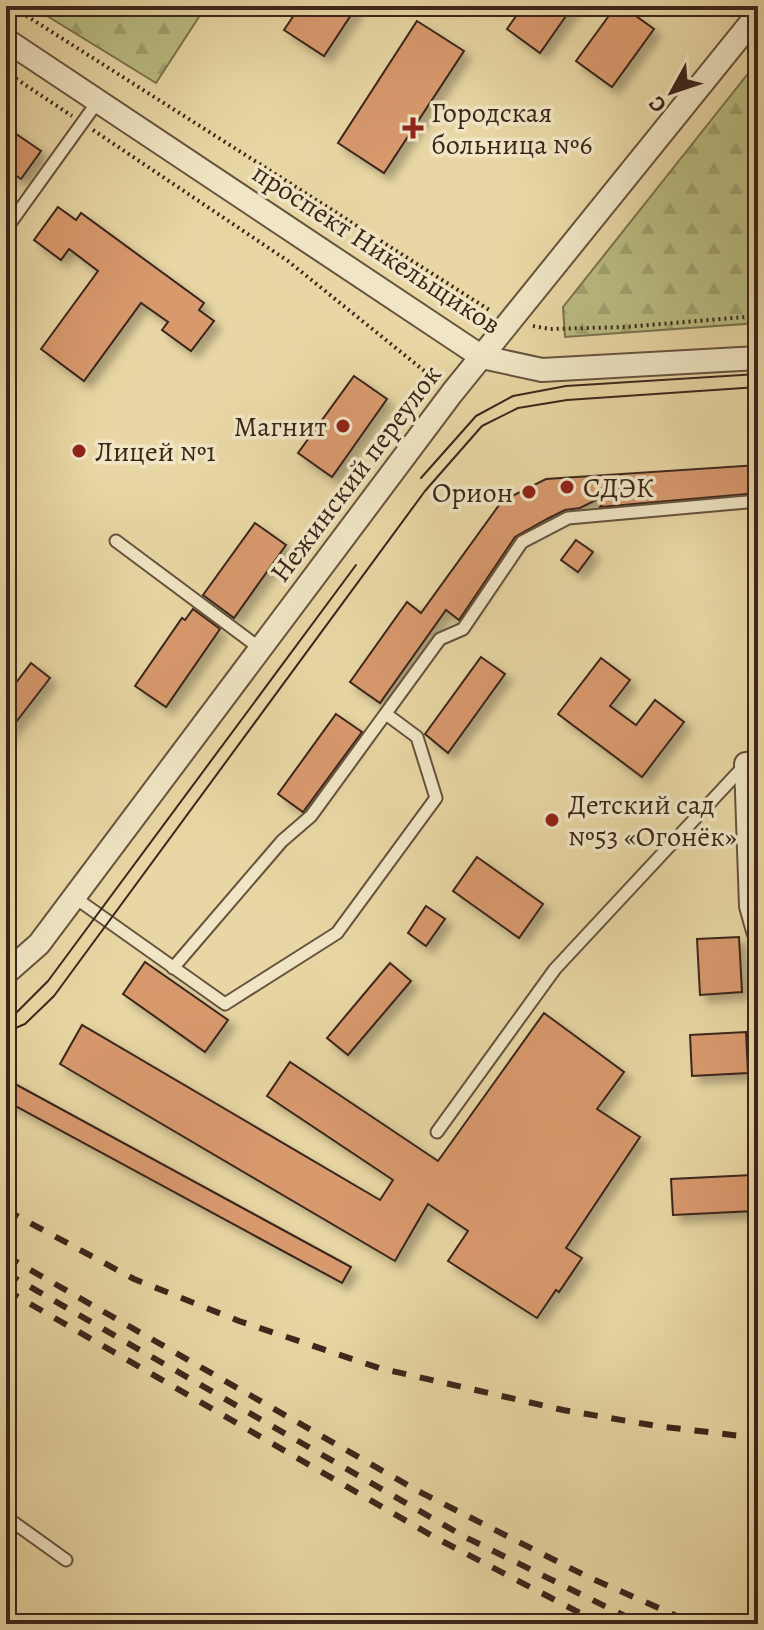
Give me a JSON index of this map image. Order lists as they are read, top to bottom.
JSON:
{
  "streets": {
    "street": ["проспект Никельщиков", "Нежинский переулок"]
  },
  "crossings": [
    ["проспект Никельщиков", "Нежинский переулок"]
  ],
  "places": {
    "health": ["Городская больница №6"],
    "other": [
      "Магнит",
      "Лицей №1",
      "СДЭК",
      "Орион",
      "Детский сад №53 «Огонёк»"
    ]
  },
  "north": "bottom left"
}
